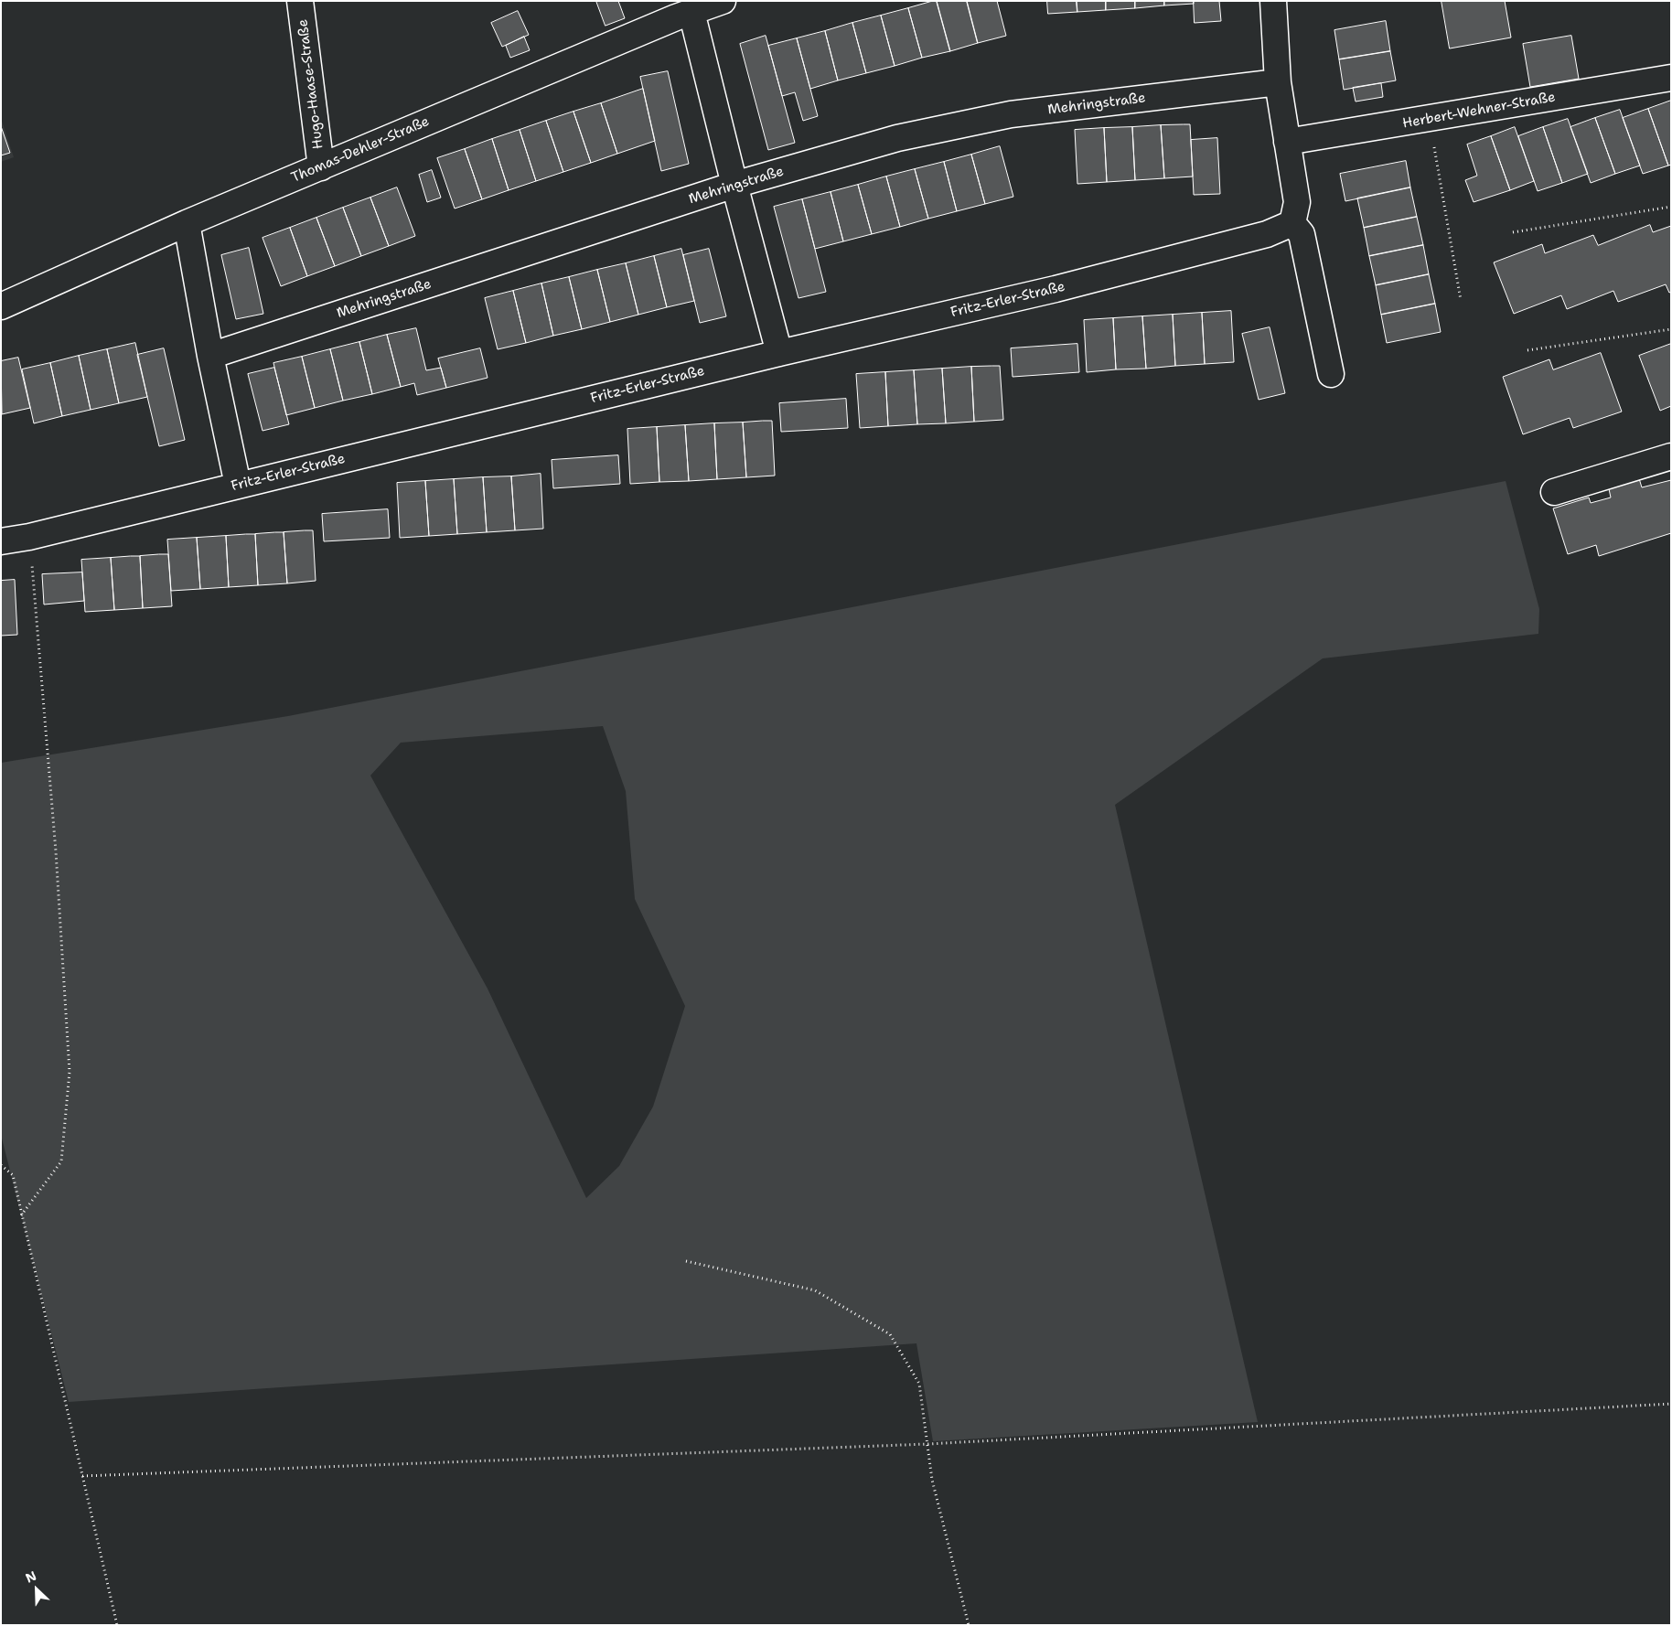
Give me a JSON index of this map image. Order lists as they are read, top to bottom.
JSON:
{
  "streets": {
    "street": [
      "Hugo-Haase-Straße",
      "Mehringstraße",
      "Herbert-Wehner-Straße",
      "Thomas-Dehler-Straße",
      "Fritz-Erler-Straße"
    ]
  },
  "crossings": [
    ["Hugo-Haase-Straße", "Thomas-Dehler-Straße"]
  ],
  "north": "top left"
}
